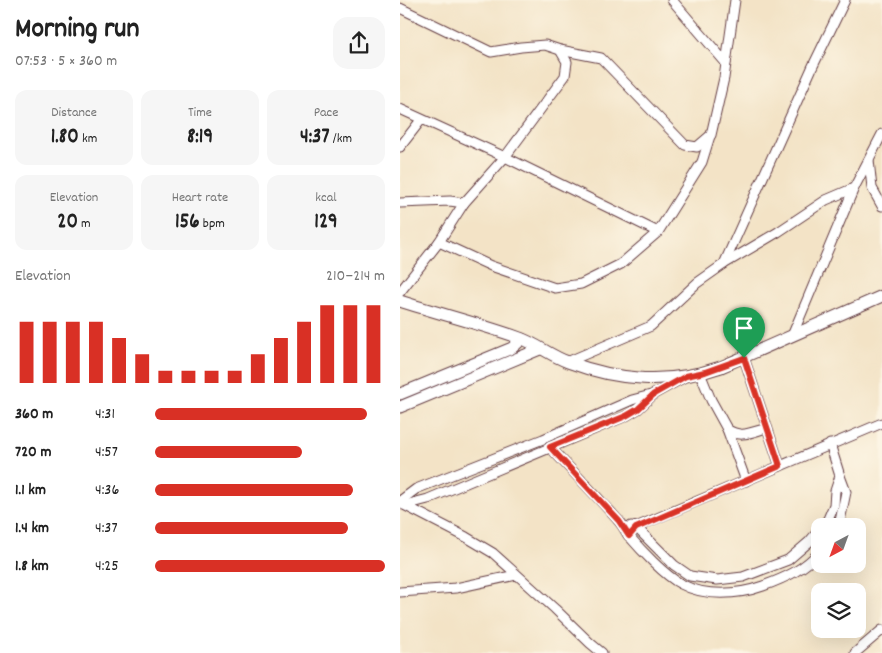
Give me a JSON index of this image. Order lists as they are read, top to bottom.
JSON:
{
  "north": "bottom left",
  "page": {
    "heading": ["Morning run", "07:53 · 5 × 360 m"],
    "stats": [
      ["Distance", "1.80 km"],
      ["Time", "8:19"],
      ["Pace", "4:37 /km"],
      ["Elevation", "20 m"],
      ["Heart rate", "156 bpm"],
      ["kcal", "129"]
    ],
    "chart": ["Elevation", "210–214 m"],
    "list": [
      {
        "name": "360 m",
        "note": "4:31"
      },
      {
        "name": "720 m",
        "note": "4:57"
      },
      {
        "name": "1.1 km",
        "note": "4:36"
      },
      {
        "name": "1.4 km",
        "note": "4:37"
      },
      {
        "name": "1.8 km",
        "note": "4:25"
      }
    ]
  }
}
